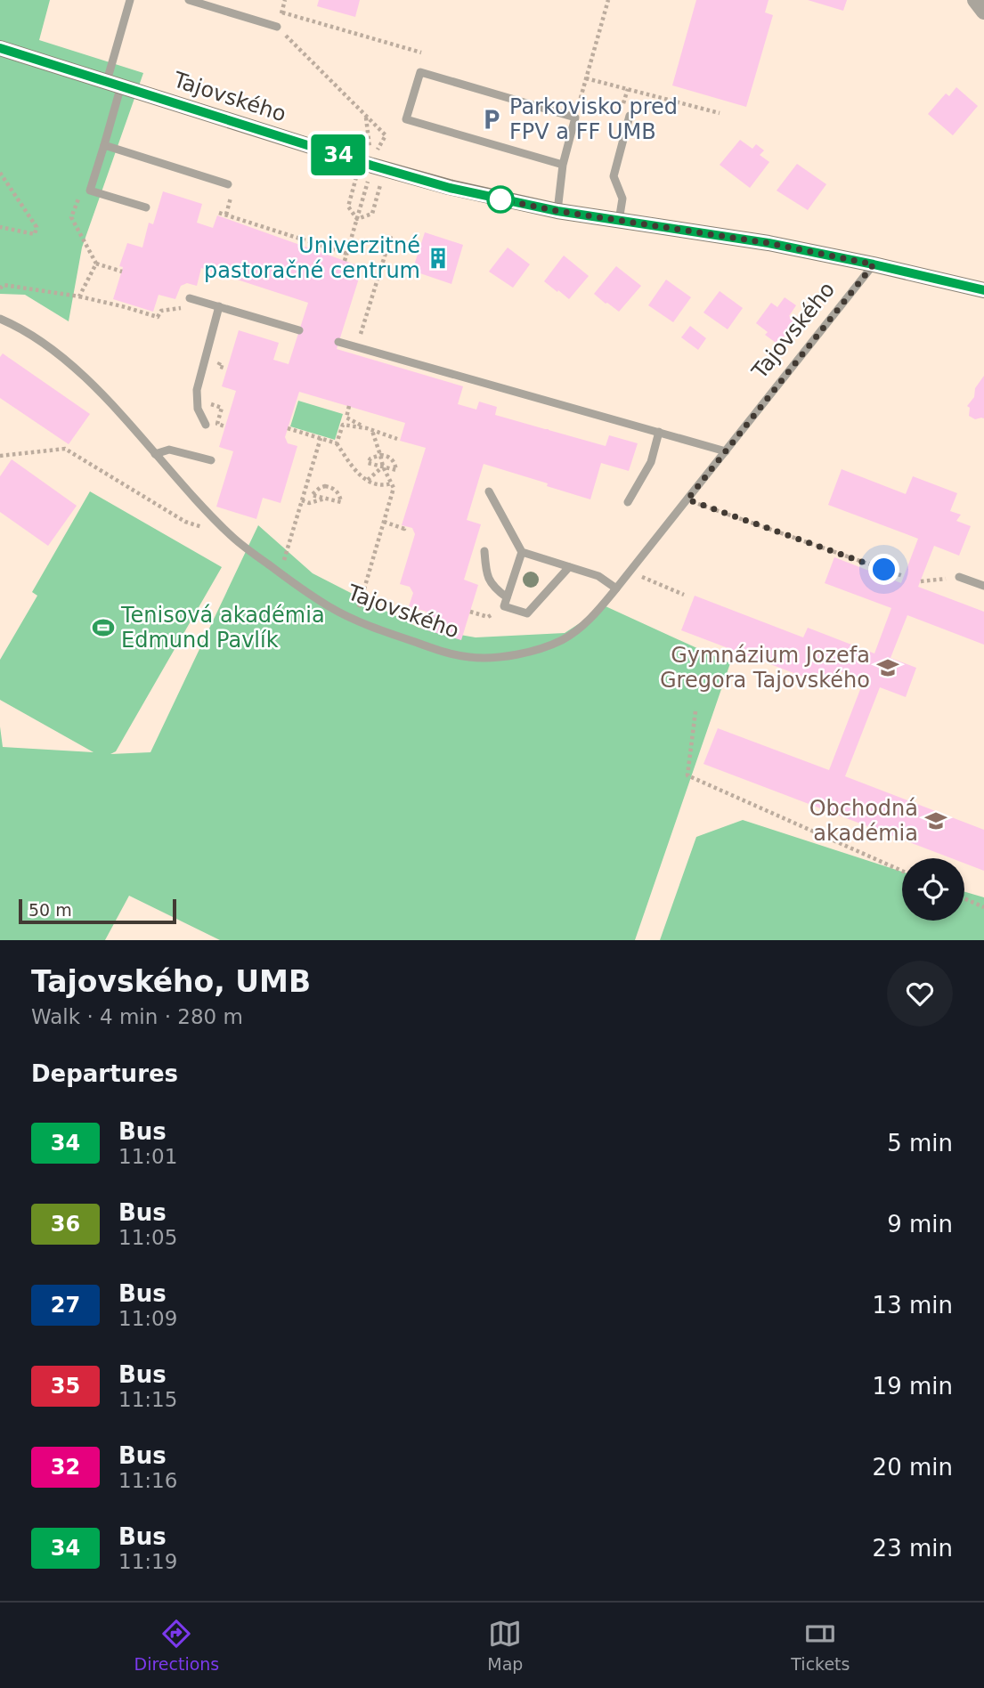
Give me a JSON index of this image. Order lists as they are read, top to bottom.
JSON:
{
  "streets": {
    "main road": ["Tajovského"]
  },
  "places": {
    "parking": ["Parkovisko pred FPV a FF UMB"],
    "building": ["Univerzitné pastoračné centrum"],
    "sports": ["Tenisová akadémia Edmund Pavlík"],
    "school or university": ["Gymnázium Jozefa Gregora Tajovského", "Obchodná akadémia"]
  },
  "lines": ["bus line 34"],
  "scale_bar": "50 m",
  "page": {
    "on_map": "34",
    "scale": "50 m",
    "heading": [
      ["Tajovského, UMB", "Walk · 4 min · 280 m"],
      "Departures"
    ],
    "list": [
      {
        "mark": "34",
        "name": "Bus",
        "note": "11:01",
        "value": "5 min"
      },
      {
        "mark": "36",
        "name": "Bus",
        "note": "11:05",
        "value": "9 min"
      },
      {
        "mark": "27",
        "name": "Bus",
        "note": "11:09",
        "value": "13 min"
      },
      {
        "mark": "35",
        "name": "Bus",
        "note": "11:15",
        "value": "19 min"
      },
      {
        "mark": "32",
        "name": "Bus",
        "note": "11:16",
        "value": "20 min"
      },
      {
        "mark": "34",
        "name": "Bus",
        "note": "11:19",
        "value": "23 min"
      }
    ],
    "tabs": ["Directions", "Map", "Tickets"]
  }
}
